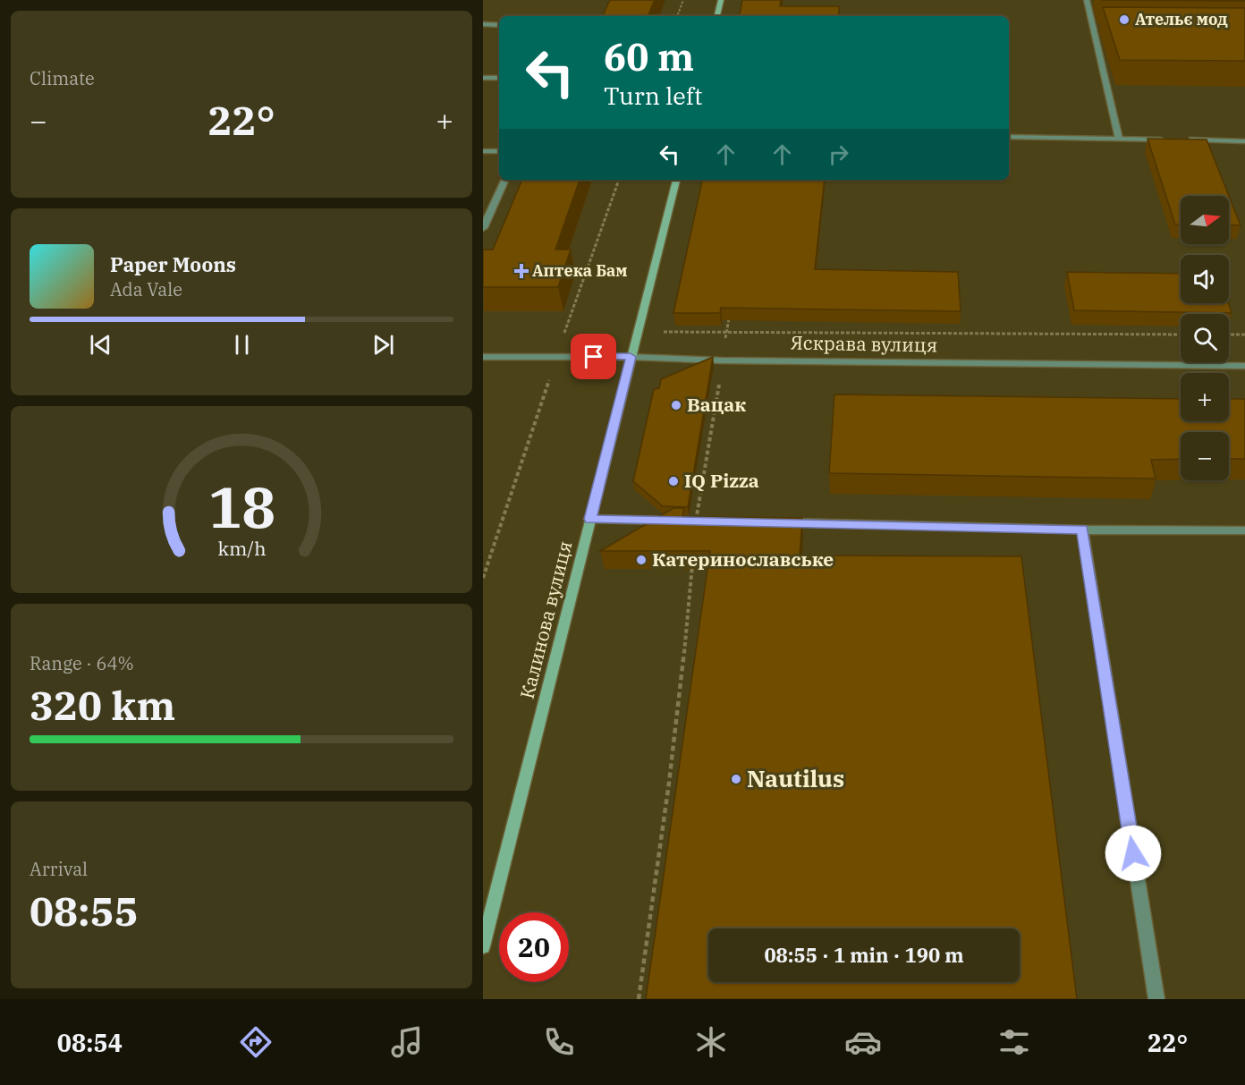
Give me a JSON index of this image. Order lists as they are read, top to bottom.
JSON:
{
  "streets": {
    "street": ["Яскрава вулиця", "Калинова вулиця"]
  },
  "crossings": [
    ["Яскрава вулиця", "Калинова вулиця"]
  ],
  "places": {
    "other": [
      "Ательє мод",
      "Вацак",
      "IQ Pizza",
      "Катеринославське",
      "Nautilus"
    ],
    "health": ["Аптека Бам"]
  },
  "north": "right",
  "page": {
    "tile": [
      "Climate",
      ["Range · 64%", "320 km"],
      ["Arrival", "08:55"]
    ],
    "turn": ["60 m", "Turn left"],
    "heat": ["−", "22°", "+"],
    "map_buttons": ["+", "−"],
    "song": ["Paper Moons", "Ada Vale"],
    "limit": "20",
    "trip": "08:55 · 1 min · 190 m",
    "tabs": ["08:54", "22°"],
    "gauge": ["18", "km/h"]
  }
}
